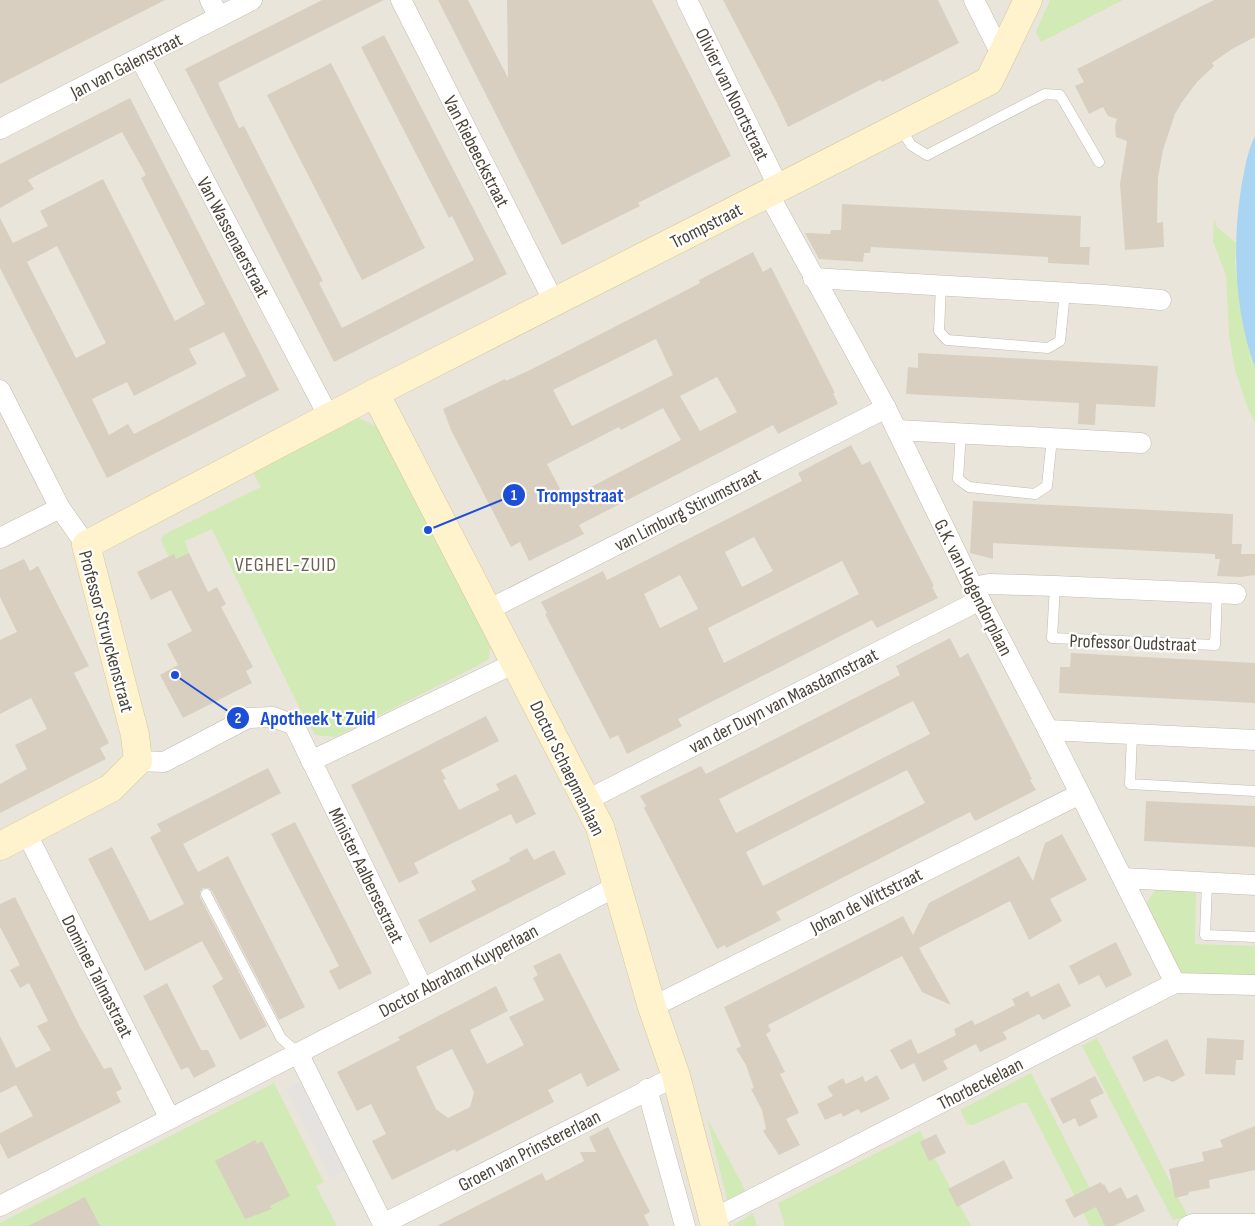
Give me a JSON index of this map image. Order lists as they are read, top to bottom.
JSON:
{
  "streets": {
    "street": [
      "Jan van Galenstraat",
      "Olivier van Noortstraat",
      "Van Riebeeckstraat",
      "Trompstraat",
      "Van Wassenaerstraat",
      "van Limburg Stirumstraat",
      "G.K. van Hogendorplaan",
      "Professor Struyckenstraat",
      "Professor Oudstraat",
      "van der Duyn van Maasdamstraat",
      "Doctor Schaepmanlaan",
      "Minister Aalbersestraat",
      "Johan de Wittstraat",
      "Doctor Abraham Kuyperlaan",
      "Dominee Talmastraat",
      "Thorbeckelaan",
      "Groen van Prinstererlaan"
    ]
  },
  "crossings": [
    ["Jan van Galenstraat", "Van Wassenaerstraat"],
    ["Olivier van Noortstraat", "Trompstraat"],
    ["Olivier van Noortstraat", "G.K. van Hogendorplaan"],
    ["Van Riebeeckstraat", "Trompstraat"],
    ["Trompstraat", "Van Wassenaerstraat"],
    ["Trompstraat", "G.K. van Hogendorplaan"],
    ["Trompstraat", "Professor Struyckenstraat"],
    ["Trompstraat", "Doctor Schaepmanlaan"],
    ["van Limburg Stirumstraat", "G.K. van Hogendorplaan"],
    ["van Limburg Stirumstraat", "Doctor Schaepmanlaan"],
    ["G.K. van Hogendorplaan", "Professor Oudstraat"],
    ["G.K. van Hogendorplaan", "van der Duyn van Maasdamstraat"],
    ["G.K. van Hogendorplaan", "Johan de Wittstraat"],
    ["G.K. van Hogendorplaan", "Thorbeckelaan"],
    ["Professor Struyckenstraat", "Minister Aalbersestraat"],
    ["Professor Oudstraat", "van der Duyn van Maasdamstraat"],
    ["van der Duyn van Maasdamstraat", "Doctor Schaepmanlaan"],
    ["Doctor Schaepmanlaan", "Johan de Wittstraat"],
    ["Doctor Schaepmanlaan", "Doctor Abraham Kuyperlaan"],
    ["Doctor Schaepmanlaan", "Thorbeckelaan"],
    ["Doctor Schaepmanlaan", "Groen van Prinstererlaan"],
    ["Minister Aalbersestraat", "Doctor Abraham Kuyperlaan"],
    ["Doctor Abraham Kuyperlaan", "Dominee Talmastraat"]
  ],
  "districts": ["VEGHEL-ZUID"],
  "places": ["Trompstraat", "Apotheek 't Zuid"]
}
